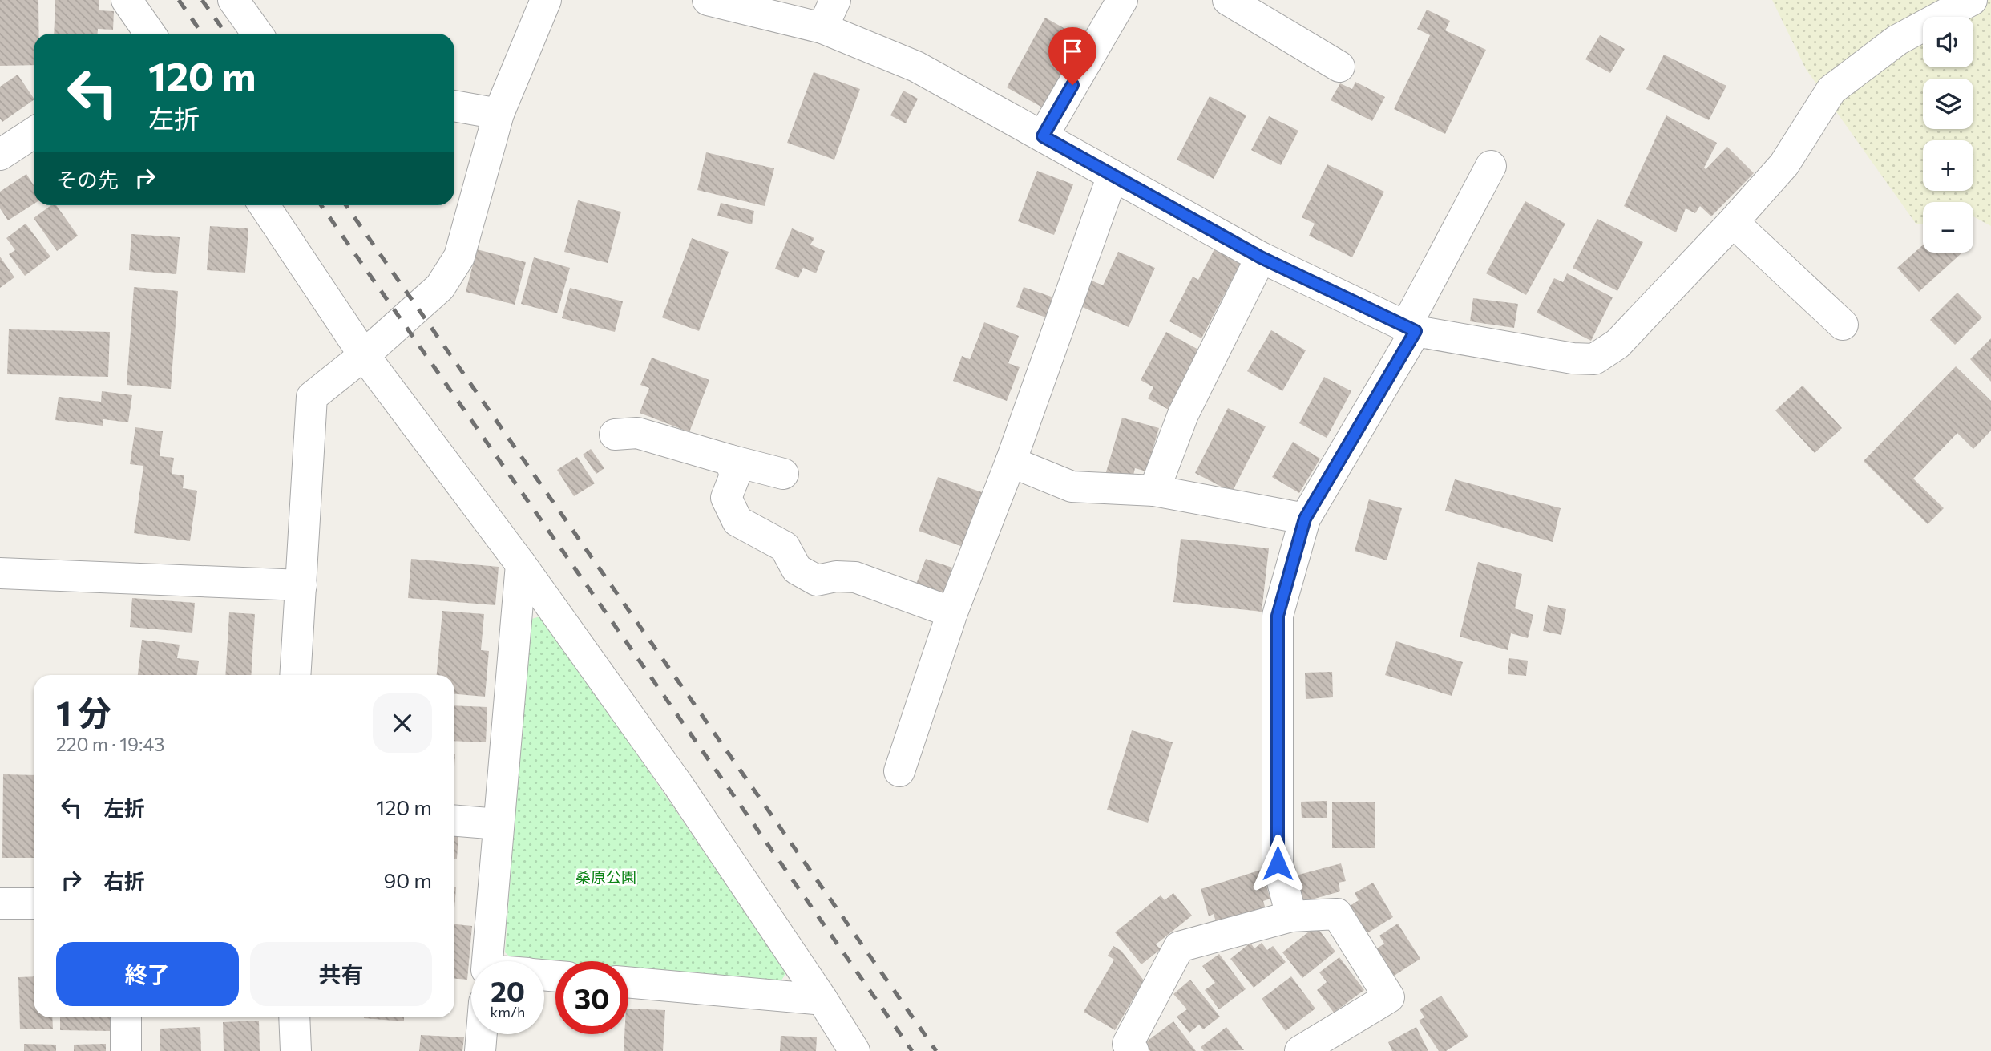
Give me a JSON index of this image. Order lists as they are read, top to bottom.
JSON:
{
  "parks": ["桑原公園"],
  "page": {
    "map_buttons": ["+", "−"],
    "turn": ["120 m", "左折"],
    "then": "その先",
    "heading": ["1 分", "220 m · 19:43"],
    "list": [
      {
        "name": "左折",
        "value": "120 m"
      },
      {
        "name": "右折",
        "value": "90 m"
      }
    ],
    "buttons": ["終了", "共有"],
    "speed": "20 km/h",
    "limit": "30"
  }
}
